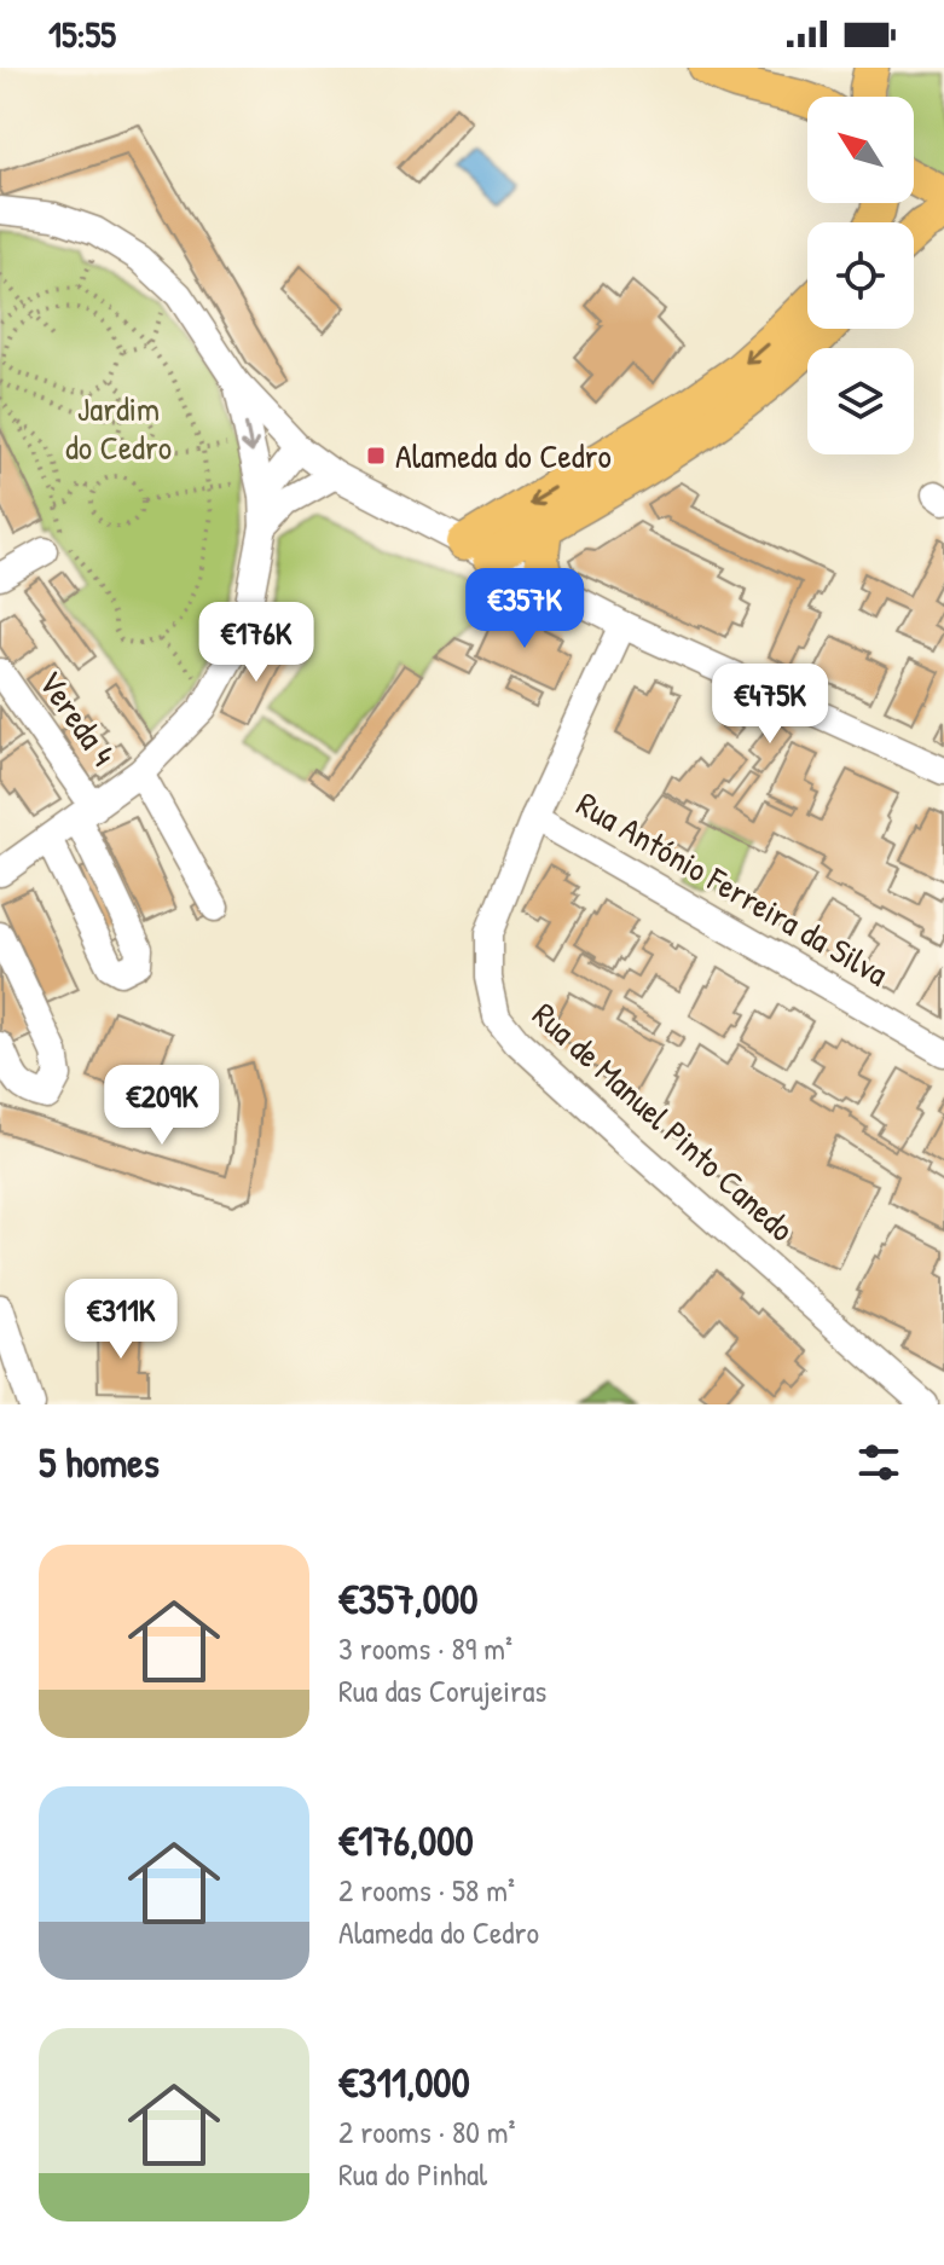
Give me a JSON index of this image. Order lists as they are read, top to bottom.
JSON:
{
  "streets": {
    "street": ["Vereda 4", "Rua António Ferreira da Silva", "Rua de Manuel Pinto Canedo"]
  },
  "crossings": [
    ["Rua António Ferreira da Silva", "Rua de Manuel Pinto Canedo"]
  ],
  "parks": ["Jardim do Cedro"],
  "places": {
    "transit": ["Alameda do Cedro"]
  },
  "north": "top left",
  "page": {
    "status": "15:55",
    "price": [
      "€357K",
      "€176K",
      "€475K",
      "€209K",
      "€311K"
    ],
    "heading": "5 homes",
    "list": [
      {
        "name": "€357,000",
        "note": "3 rooms · 89 m² · Rua das Corujeiras"
      },
      {
        "name": "€176,000",
        "note": "2 rooms · 58 m² · Alameda do Cedro"
      },
      {
        "name": "€311,000",
        "note": "2 rooms · 80 m² · Rua do Pinhal"
      }
    ]
  }
}
